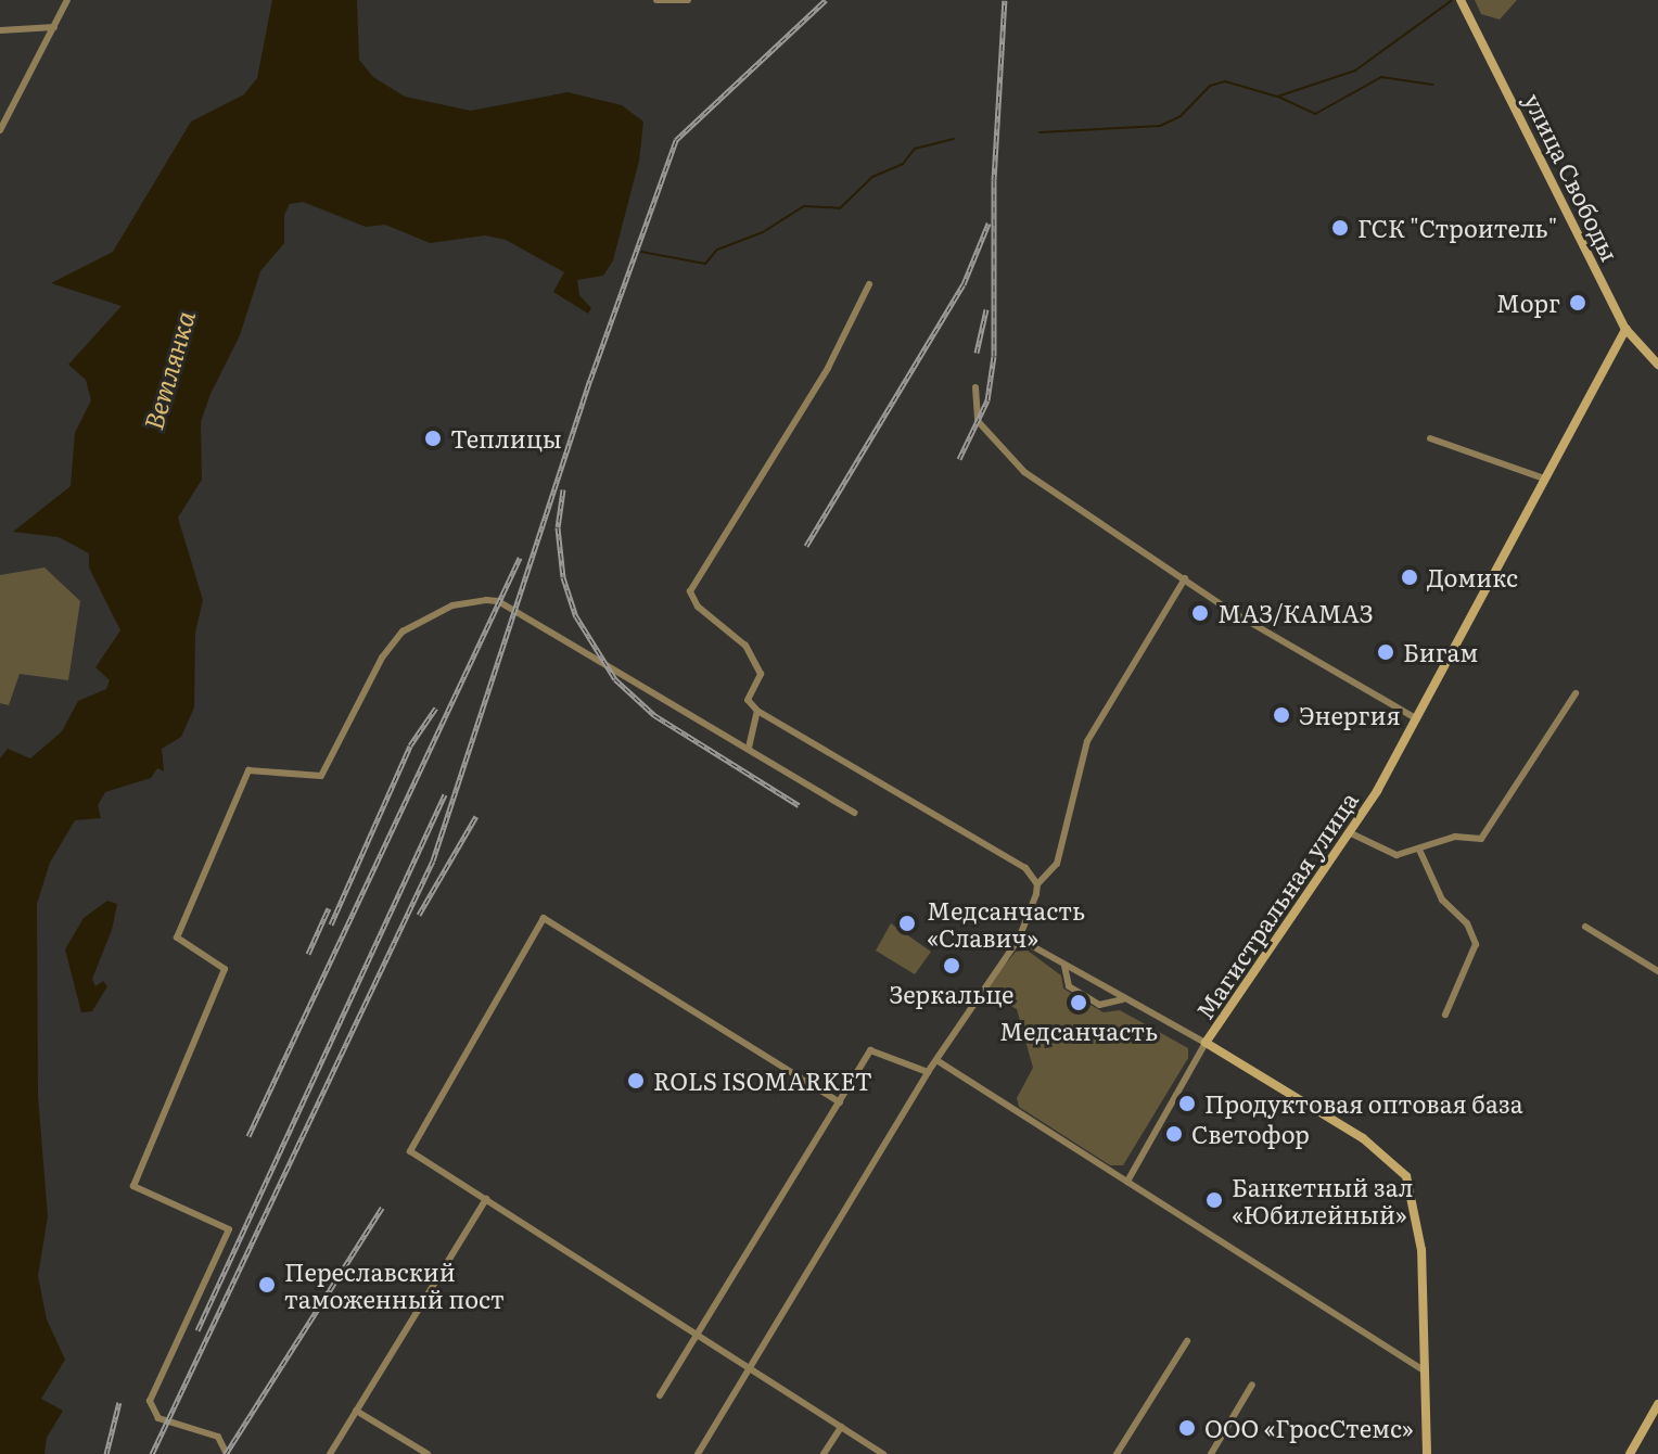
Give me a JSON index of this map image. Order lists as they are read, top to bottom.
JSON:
{
  "streets": {
    "main road": ["улица Свободы", "Магистральная улица"]
  },
  "crossings": [
    ["улица Свободы", "Магистральная улица"]
  ],
  "water": ["Ветлянка"],
  "places": [
    "ГСК \"Строитель\"",
    "Морг",
    "Теплицы",
    "Домикс",
    "МАЗ/КАМАЗ",
    "Бигам",
    "Энергия",
    "Медсанчасть «Славич»",
    "Зеркальце",
    "Медсанчасть",
    "ROLS ISOMARKET",
    "Продуктовая оптовая база",
    "Светофор",
    "Банкетный зал «Юбилейный»",
    "Переславский таможенный пост",
    "ООО «ГросСтемс»"
  ]
}
